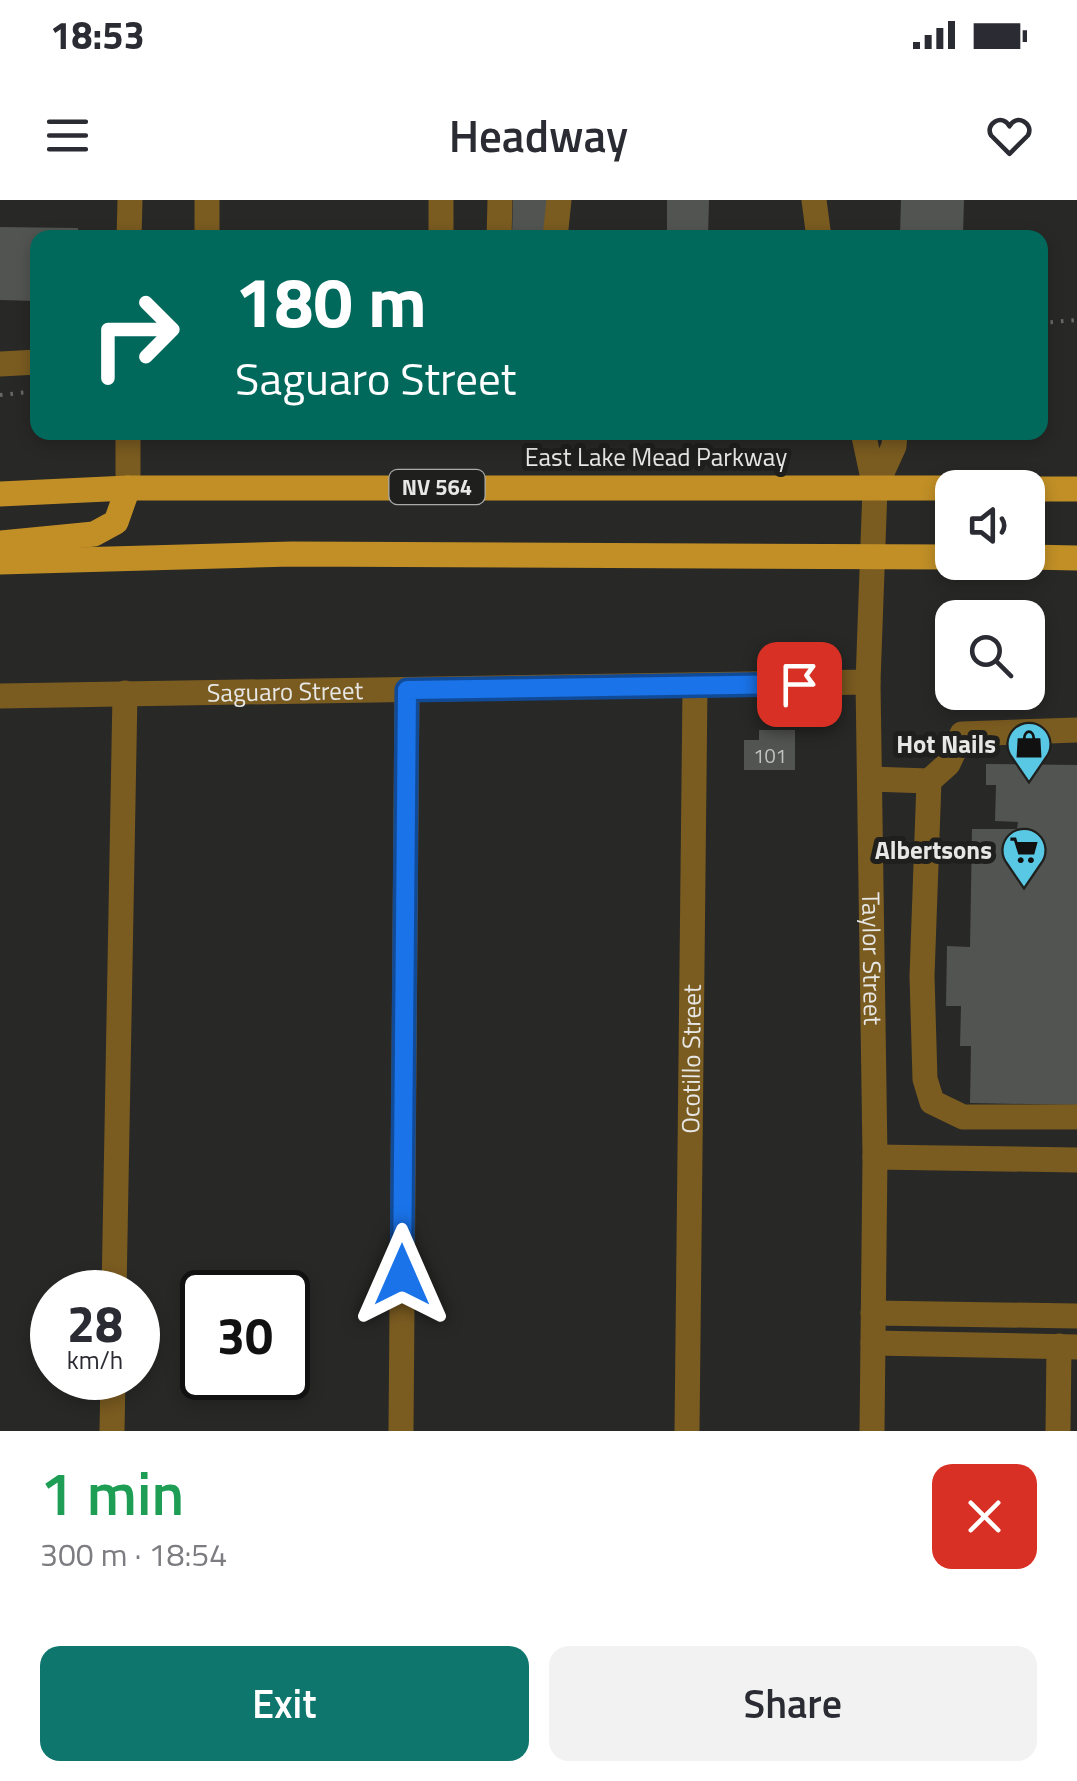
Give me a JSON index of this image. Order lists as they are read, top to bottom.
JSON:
{
  "streets": {
    "main road": ["East Lake Mead Parkway", "NV 564"],
    "street": ["Saguaro Street", "Taylor Street", "Ocotillo Street"]
  },
  "crossings": [
    ["East Lake Mead Parkway", "Taylor Street"],
    ["Saguaro Street", "Taylor Street"],
    ["Saguaro Street", "Ocotillo Street"]
  ],
  "places": {
    "shop": ["Hot Nails"],
    "supermarket": ["Albertsons"]
  },
  "house_numbers": ["101"],
  "page": {
    "status": "18:53",
    "header": "Headway",
    "turn": ["180 m", "Saguaro Street"],
    "speed": "28 km/h",
    "limit": "30",
    "heading": ["1 min", "300 m · 18:54"],
    "buttons": ["Exit", "Share"]
  }
}
